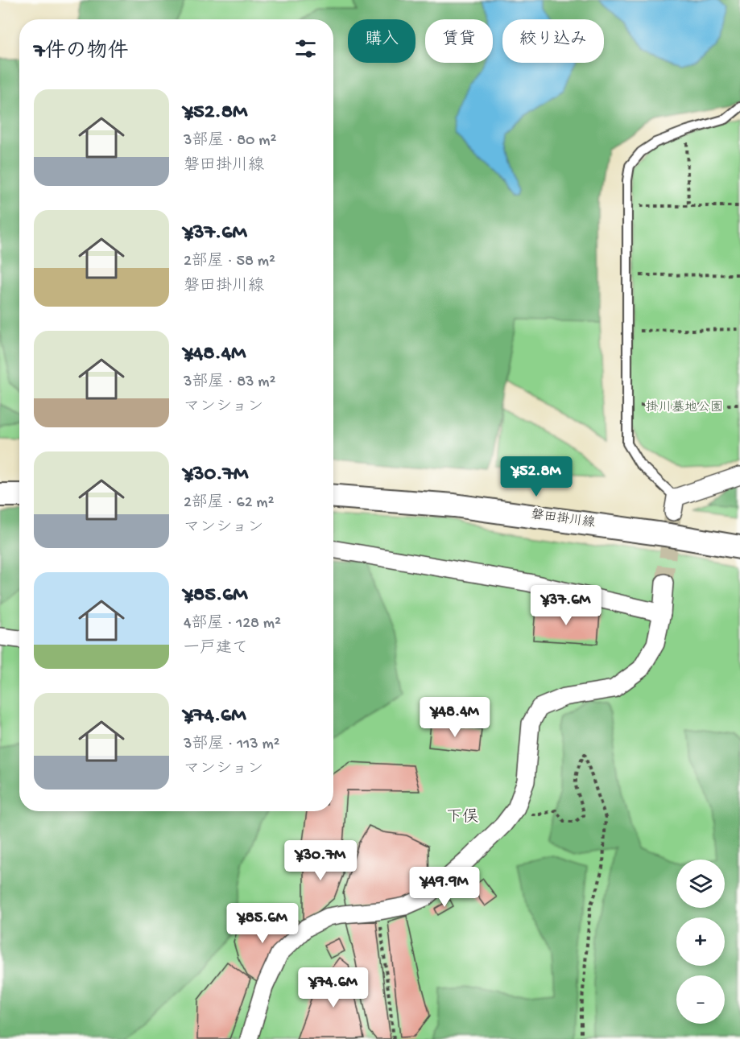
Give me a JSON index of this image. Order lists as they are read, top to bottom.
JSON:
{
  "streets": {
    "main road": ["磐田掛川線"]
  },
  "districts": ["下俣"],
  "parks": ["掛川墓地公園"],
  "page": {
    "chip": ["購入", "賃貸", "絞り込み"],
    "heading": "7件の物件",
    "list": [
      {
        "name": "¥52.8M",
        "note": "3部屋 · 80 m² · 磐田掛川線"
      },
      {
        "name": "¥37.6M",
        "note": "2部屋 · 58 m² · 磐田掛川線"
      },
      {
        "name": "¥48.4M",
        "note": "3部屋 · 83 m² · マンション"
      },
      {
        "name": "¥30.7M",
        "note": "2部屋 · 62 m² · マンション"
      },
      {
        "name": "¥85.6M",
        "note": "4部屋 · 128 m² · 一戸建て"
      },
      {
        "name": "¥74.6M",
        "note": "3部屋 · 113 m² · マンション"
      }
    ],
    "price": [
      "¥52.8M",
      "¥37.6M",
      "¥48.4M",
      "¥30.7M",
      "¥49.9M",
      "¥85.6M",
      "¥74.6M"
    ],
    "map_buttons": ["+", "−"]
  }
}
